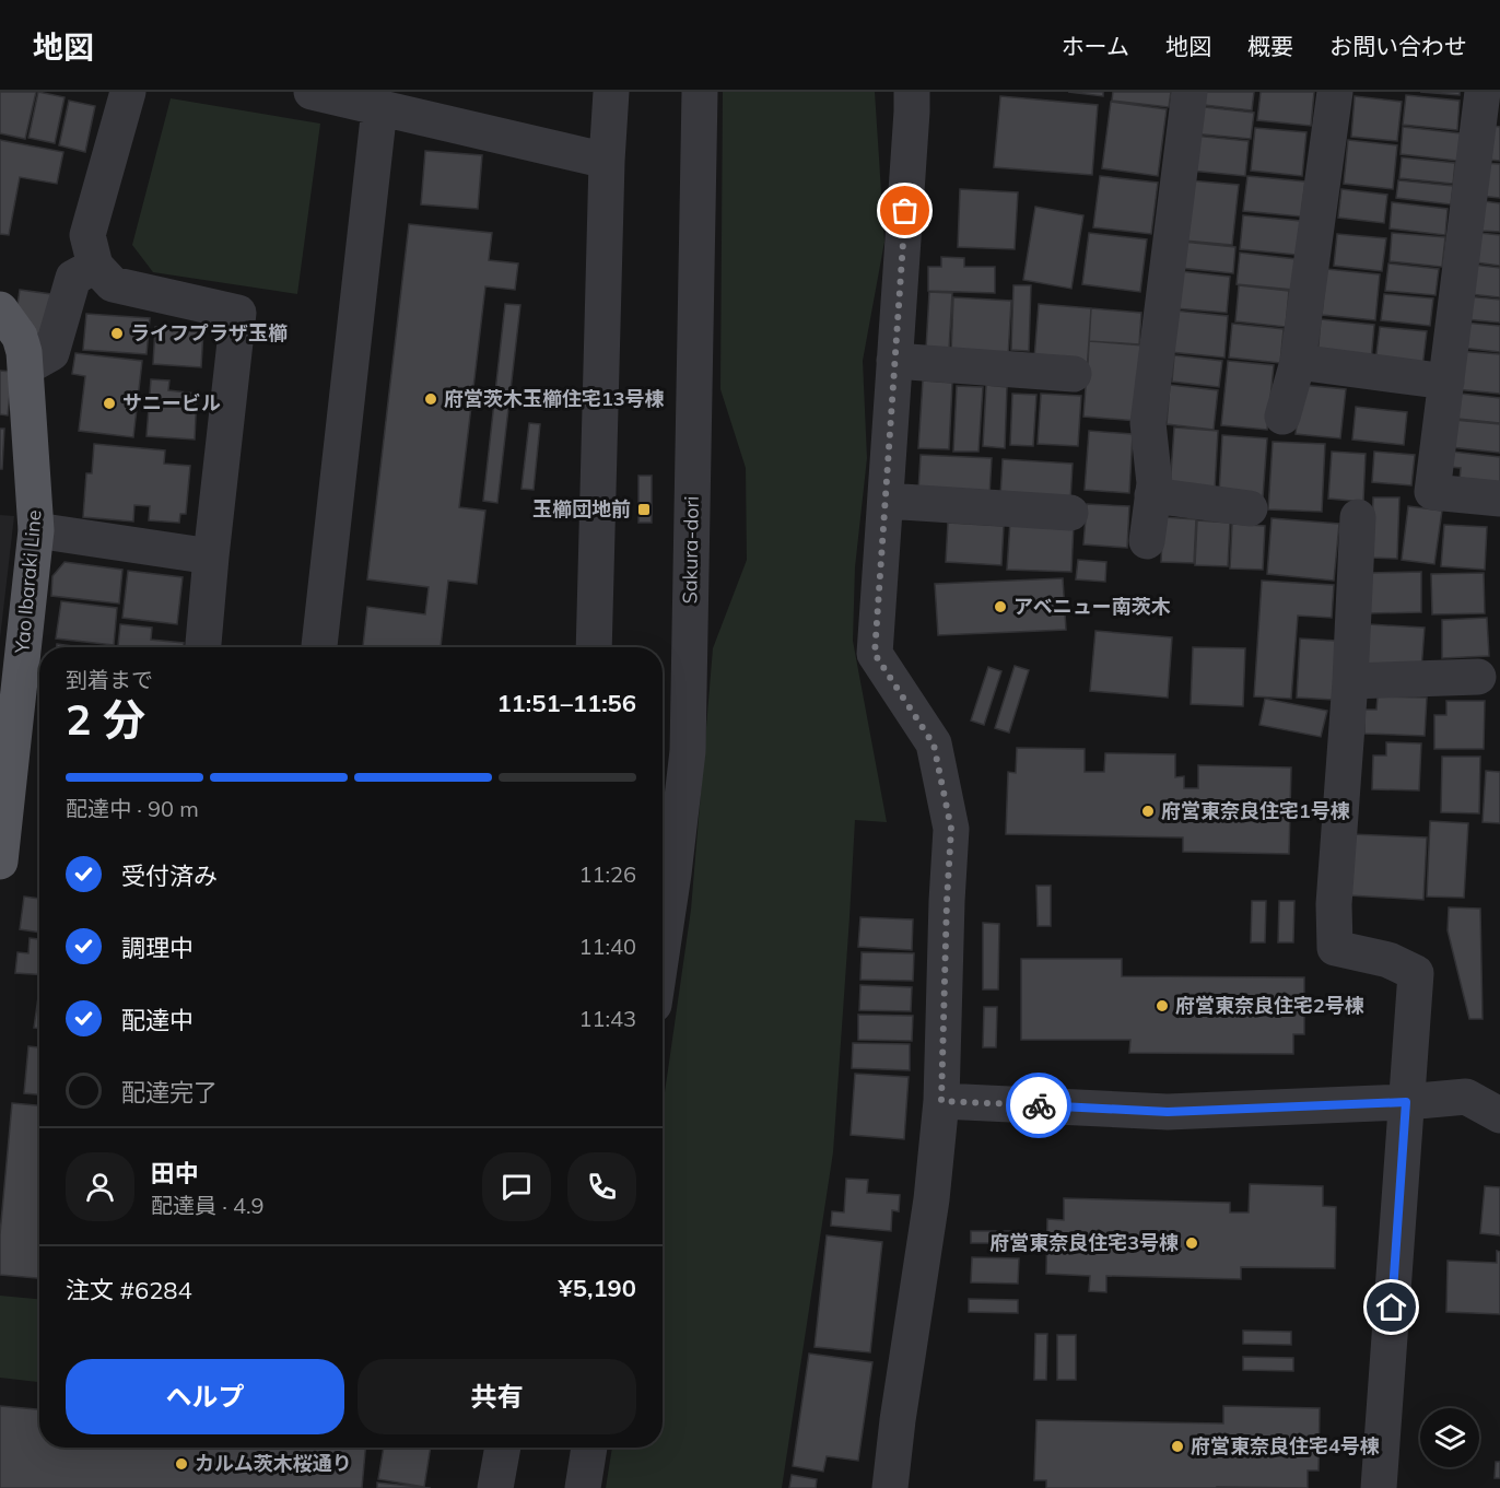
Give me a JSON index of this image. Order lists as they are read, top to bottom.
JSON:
{
  "streets": {
    "main road": ["Yao Ibaraki Line"],
    "street": ["Sakura-dori"]
  },
  "places": {
    "other": [
      "ライフプラザ玉櫛",
      "府営茨木玉櫛住宅13号棟",
      "サニービル",
      "アベニュー南茨木",
      "府営東奈良住宅1号棟",
      "府営東奈良住宅2号棟",
      "府営東奈良住宅3号棟",
      "府営東奈良住宅4号棟",
      "カルム茨木桜通り"
    ],
    "transit": ["玉櫛団地前"]
  },
  "page": {
    "header": "地図",
    "nav": [
      "ホーム",
      "地図",
      "概要",
      "お問い合わせ"
    ],
    "heading": ["2 分", "到着まで", "11:51–11:56"],
    "panel": [
      "田中",
      "配達員 · 4.9",
      "注文 #6284",
      "¥5,190"
    ],
    "bar": "配達中 · 90 m",
    "list": [
      ["受付済み", "11:26"],
      ["調理中", "11:40"],
      ["配達中", "11:43"],
      "配達完了"
    ],
    "buttons": ["ヘルプ", "共有"]
  }
}
